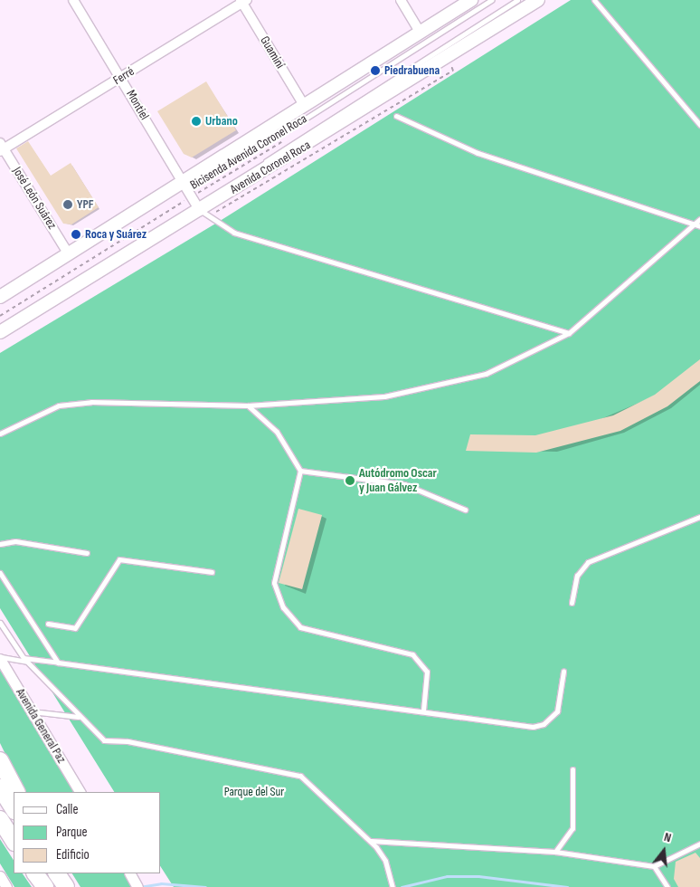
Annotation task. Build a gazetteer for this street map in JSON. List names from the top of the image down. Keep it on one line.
{"streets":{"main road":["Avenida Coronel Roca"],"street":["Guaminí","Ferré","Montiel","José León Suárez","Avenida General Paz"],"path":["Bicisenda Avenida Coronel Roca"]},"crossings":[["Guaminí","Ferré"],["Ferré","Montiel"],["Ferré","José León Suárez"],["Montiel","Bicisenda Avenida Coronel Roca"],["Montiel","Avenida Coronel Roca"]],"parks":["Parque del Sur"],"places":["Piedrabuena","Urbano","YPF","Roca y Suárez","Autódromo Oscar y Juan Gálvez"],"legend":["Calle","Parque","Edificio"],"north":"top"}
